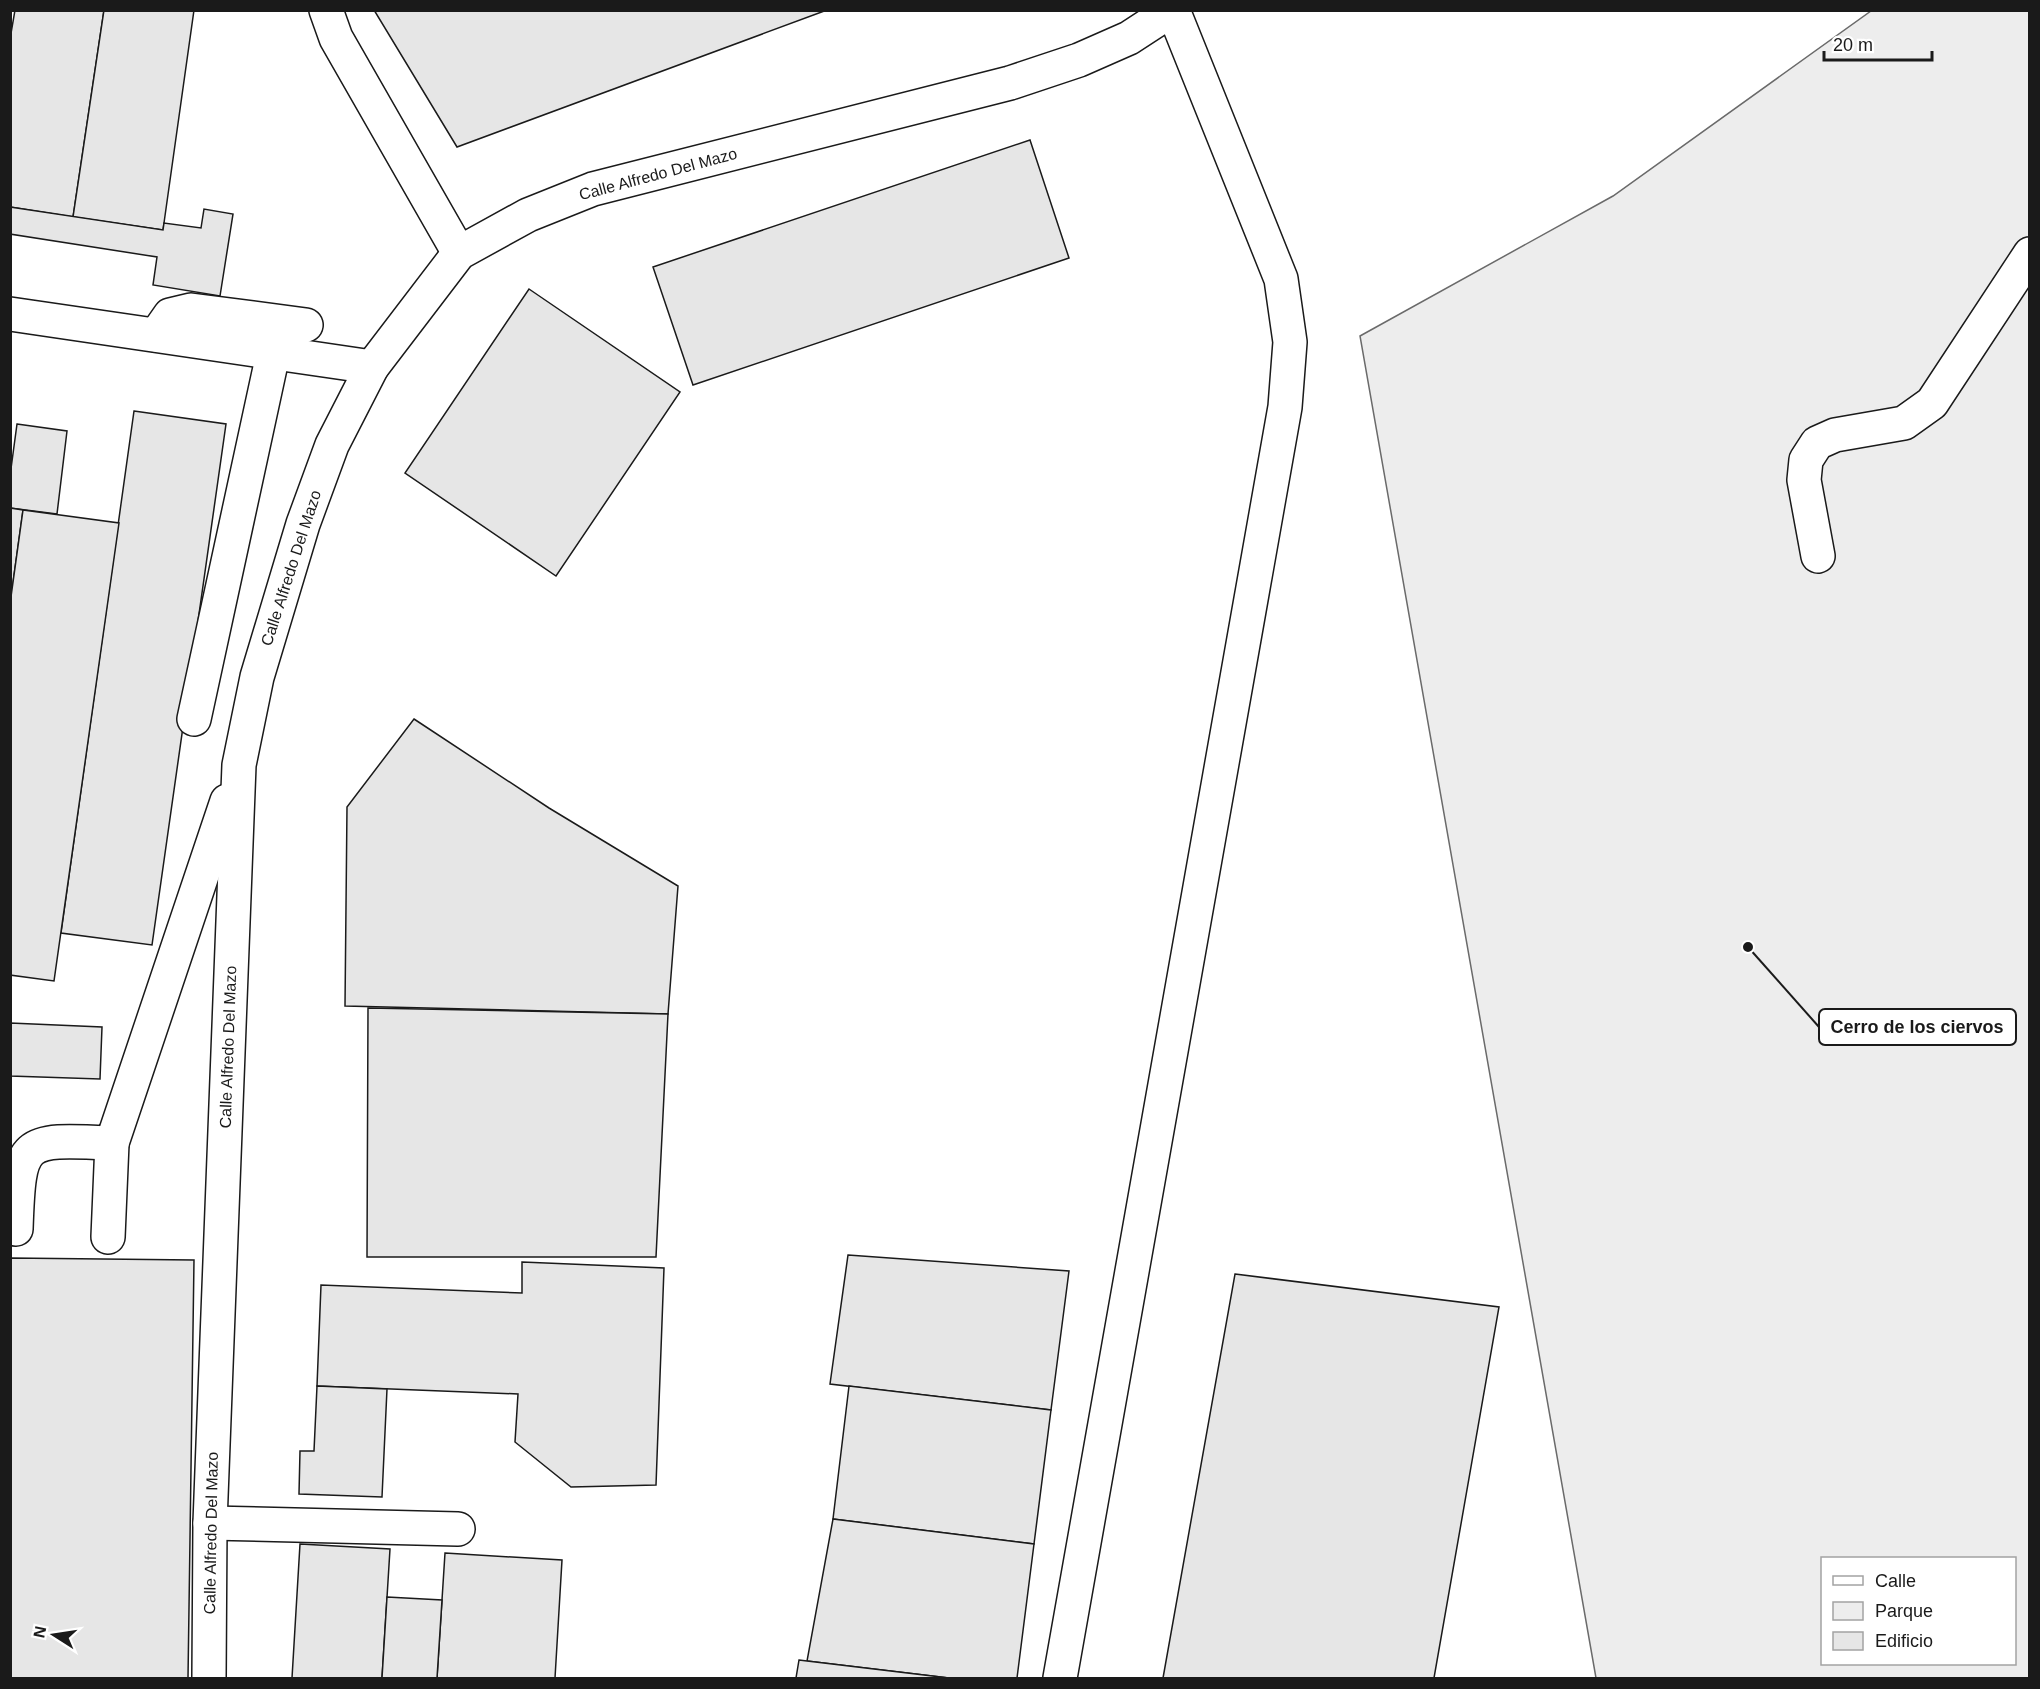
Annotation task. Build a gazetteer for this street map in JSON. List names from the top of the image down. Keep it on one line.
{"streets":{"street":["Calle Alfredo Del Mazo"]},"places":["Cerro de los ciervos"],"legend":["Calle","Parque","Edificio"],"scale_bar":"20 m","north":"left"}
